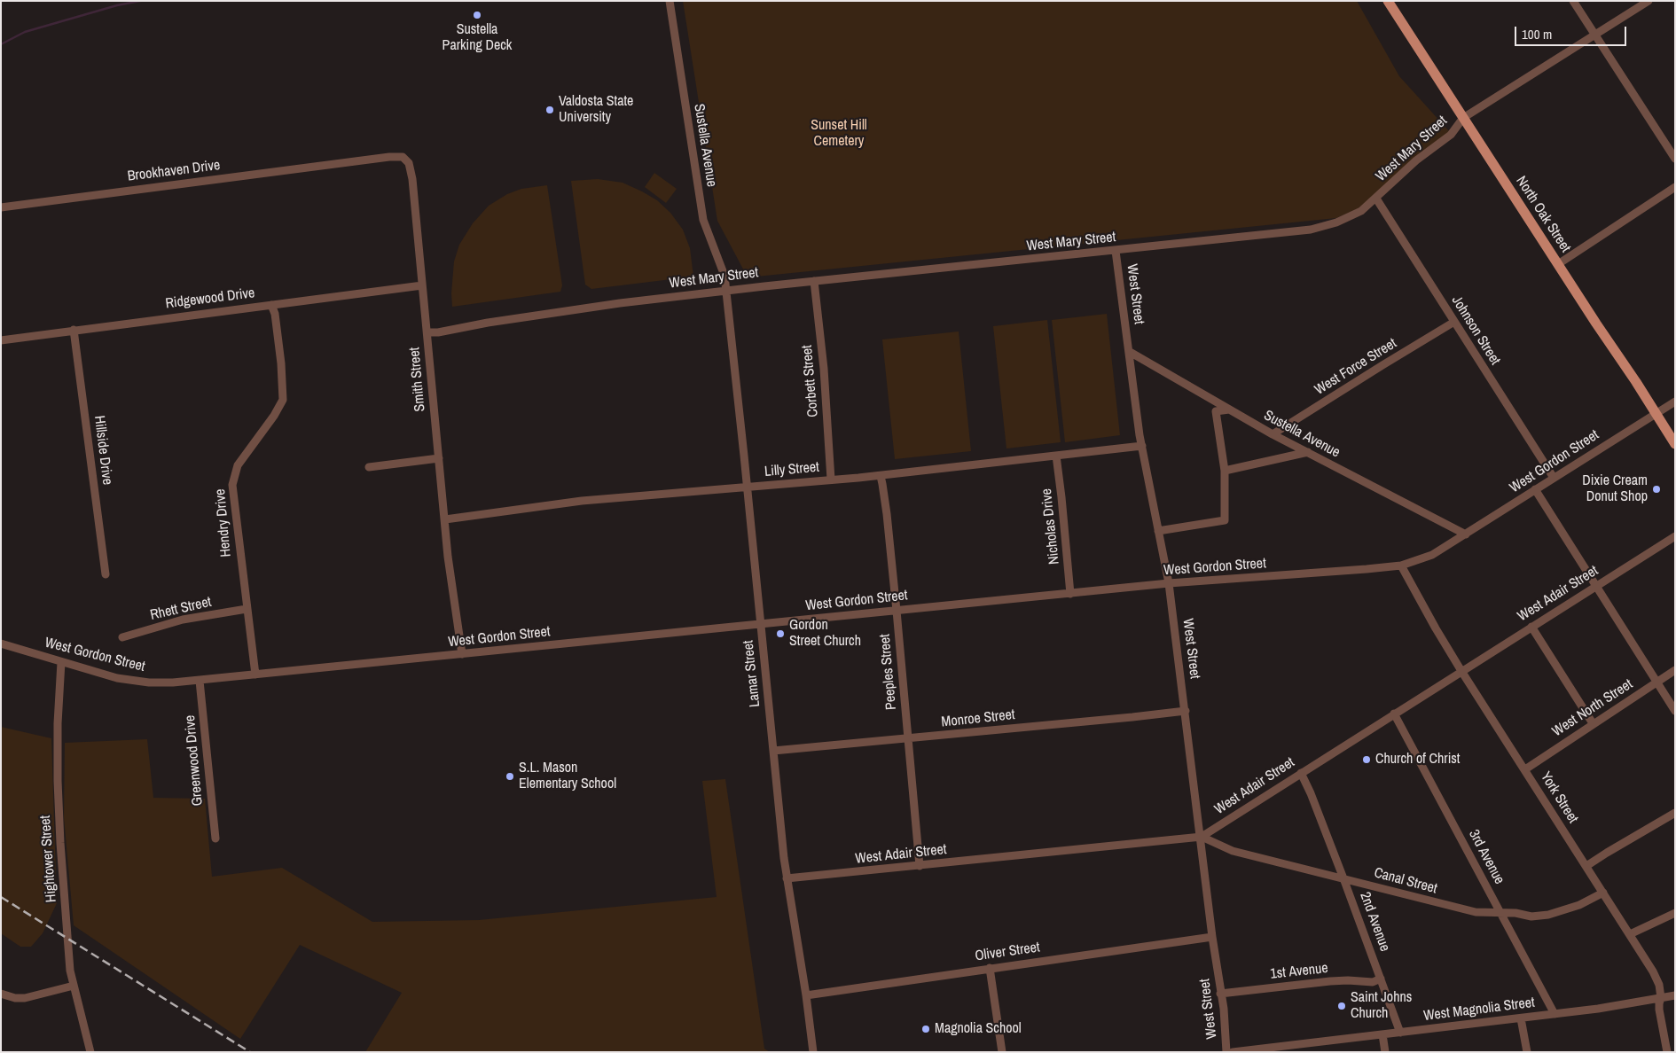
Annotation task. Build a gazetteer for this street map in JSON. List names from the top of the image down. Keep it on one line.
{"streets":{"main road":["North Oak Street"],"street":["Sustella Avenue","West Mary Street","Brookhaven Drive","West Street","Ridgewood Drive","Johnson Street","West Force Street","Smith Street","Corbett Street","Hillside Drive","West Gordon Street","Lilly Street","Hendry Drive","Nicholas Drive","West Adair Street","Rhett Street","Peeples Street","Lamar Street","West North Street","Monroe Street","Greenwood Drive","York Street","3rd Avenue","Hightower Street","Canal Street","2nd Avenue","Oliver Street","1st Avenue","West Magnolia Street"]},"crossings":[["Sustella Avenue","West Mary Street"],["Sustella Avenue","West Street"],["Sustella Avenue","West Force Street"],["Sustella Avenue","West Gordon Street"],["Sustella Avenue","Lamar Street"],["West Mary Street","North Oak Street"],["West Mary Street","West Street"],["West Mary Street","Johnson Street"],["West Mary Street","Smith Street"],["West Mary Street","Corbett Street"],["West Mary Street","Lamar Street"],["Brookhaven Drive","Smith Street"],["North Oak Street","West Gordon Street"],["West Street","West Gordon Street"],["West Street","Lilly Street"],["West Street","West Adair Street"],["West Street","Monroe Street"],["West Street","Canal Street"],["West Street","Oliver Street"],["West Street","1st Avenue"],["Ridgewood Drive","Smith Street"],["Ridgewood Drive","Hillside Drive"],["Ridgewood Drive","Hendry Drive"],["Johnson Street","West Force Street"],["Johnson Street","West Gordon Street"],["Smith Street","West Gordon Street"],["Smith Street","Lilly Street"],["Corbett Street","Lilly Street"],["West Gordon Street","Hendry Drive"],["West Gordon Street","Nicholas Drive"],["West Gordon Street","Peeples Street"],["West Gordon Street","Lamar Street"],["West Gordon Street","Greenwood Drive"],["West Gordon Street","York Street"],["West Gordon Street","Hightower Street"],["Lilly Street","Nicholas Drive"],["Lilly Street","Peeples Street"],["Lilly Street","Lamar Street"],["Hendry Drive","Rhett Street"],["West Adair Street","Peeples Street"],["West Adair Street","Lamar Street"],["West Adair Street","York Street"],["West Adair Street","3rd Avenue"],["West Adair Street","Canal Street"],["West Adair Street","2nd Avenue"],["Peeples Street","Monroe Street"],["Lamar Street","Monroe Street"],["Lamar Street","Oliver Street"],["West North Street","York Street"],["York Street","Canal Street"],["York Street","West Magnolia Street"],["3rd Avenue","Canal Street"],["3rd Avenue","West Magnolia Street"],["Canal Street","2nd Avenue"],["2nd Avenue","1st Avenue"],["2nd Avenue","West Magnolia Street"]],"parks":["Sunset Hill Cemetery"],"places":["Sustella Parking Deck","Valdosta State University","Dixie Cream Donut Shop","Gordon Street Church","Church of Christ","S.L. Mason Elementary School","Saint Johns Church","Magnolia School"],"scale_bar":"100 m"}
